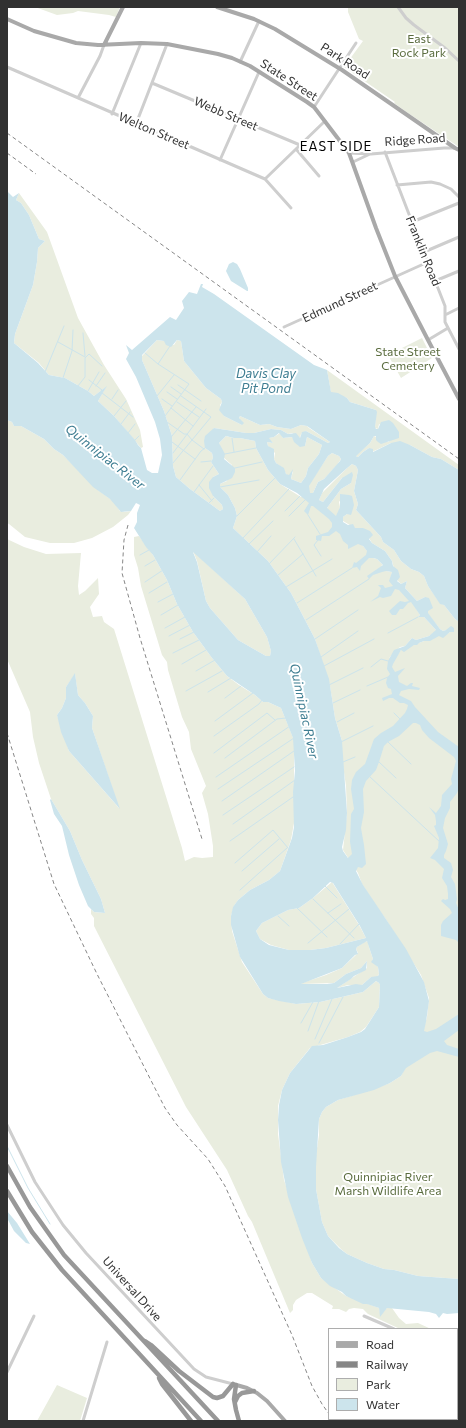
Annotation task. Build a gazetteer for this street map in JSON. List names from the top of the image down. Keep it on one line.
{"streets":{"main road":["Park Road","State Street","Universal Drive"],"street":["Webb Street","Welton Street","Ridge Road","Franklin Road","Edmund Street"]},"crossings":[["Park Road","Ridge Road"],["State Street","Ridge Road"],["State Street","Edmund Street"],["Ridge Road","Franklin Road"],["Franklin Road","Edmund Street"]],"districts":["EAST SIDE"],"water":["Davis Clay Pit Pond","Quinnipiac River"],"parks":["East Rock Park","State Street Cemetery","Quinnipiac River Marsh Wildlife Area"],"legend":["Road","Railway","Park","Water"]}
